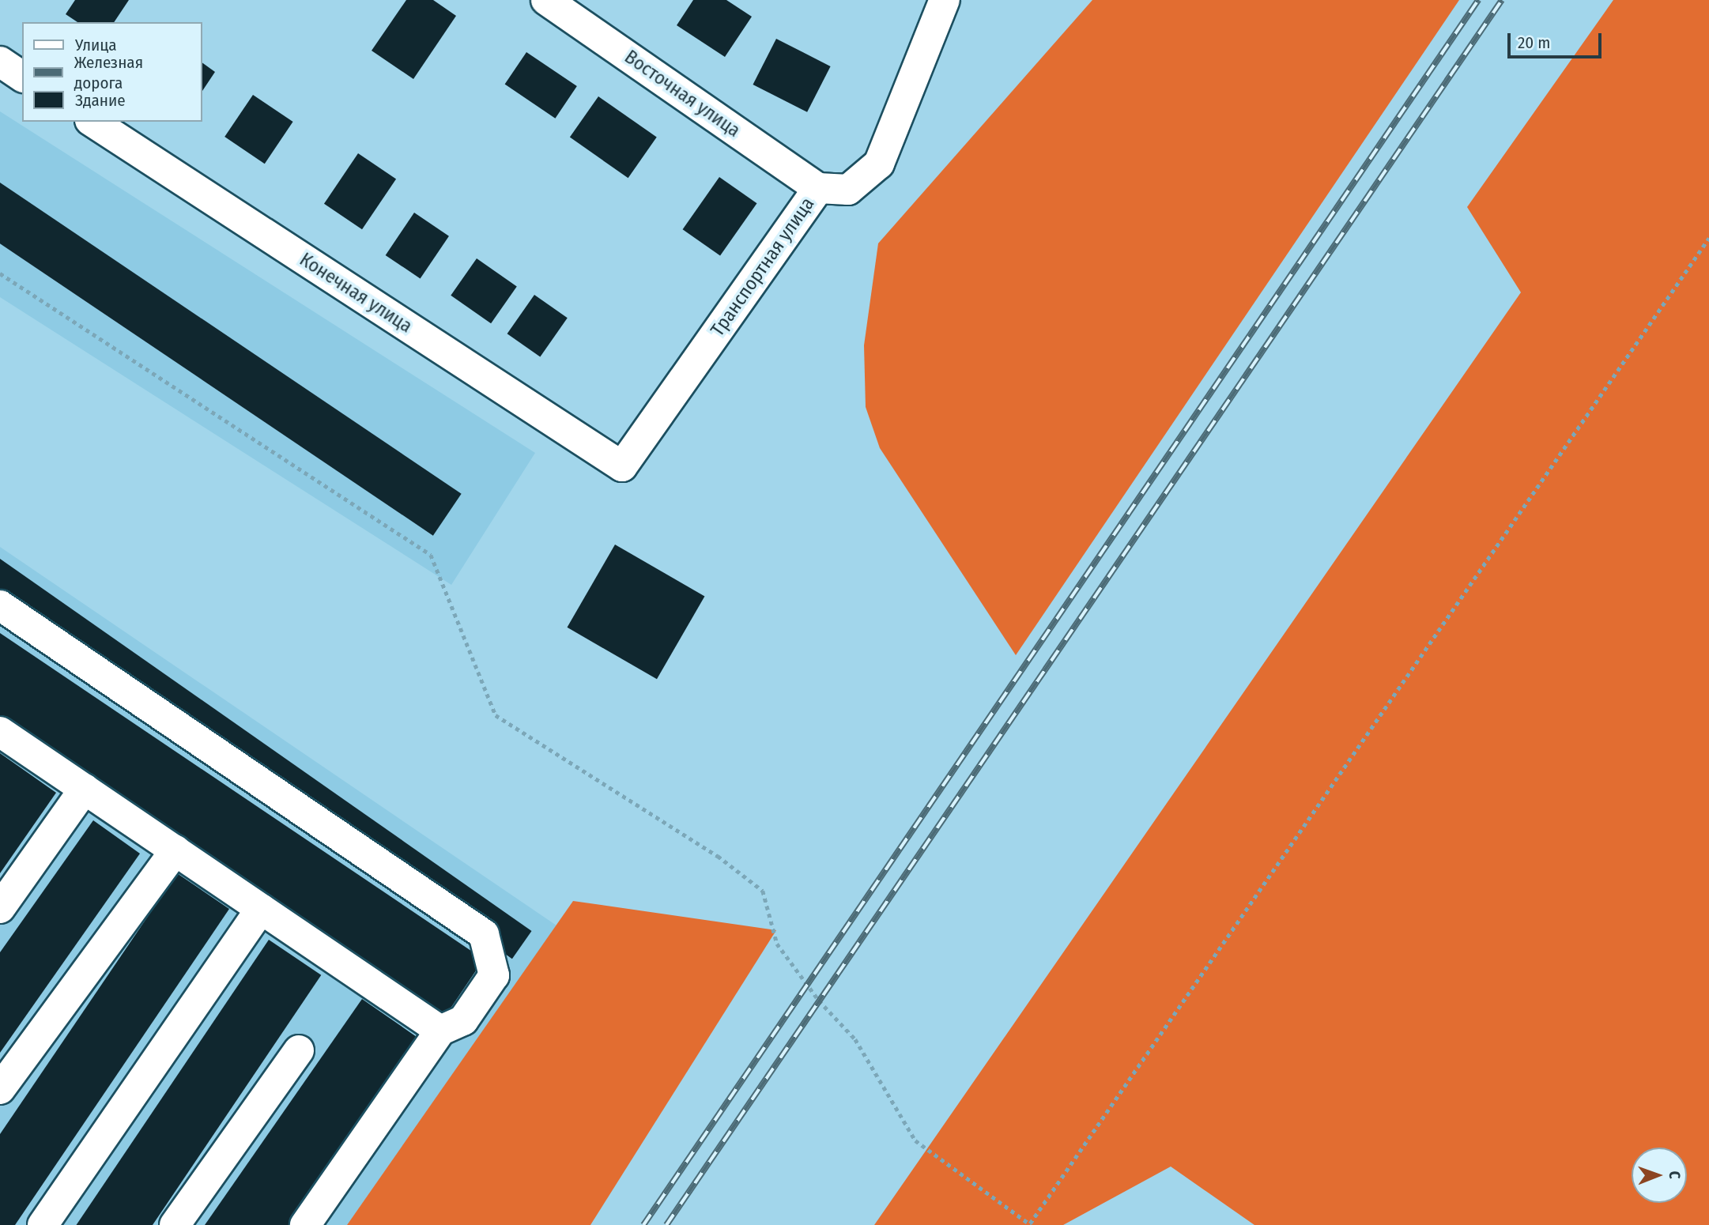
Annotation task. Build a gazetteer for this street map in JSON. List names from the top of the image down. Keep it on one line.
{"streets":{"street":["Восточная улица","Транспортная улица","Конечная улица"]},"crossings":[["Восточная улица","Транспортная улица"],["Транспортная улица","Конечная улица"]],"legend":["Улица","Железная дорога","Здание"],"scale_bar":"20 m","north":"right"}
